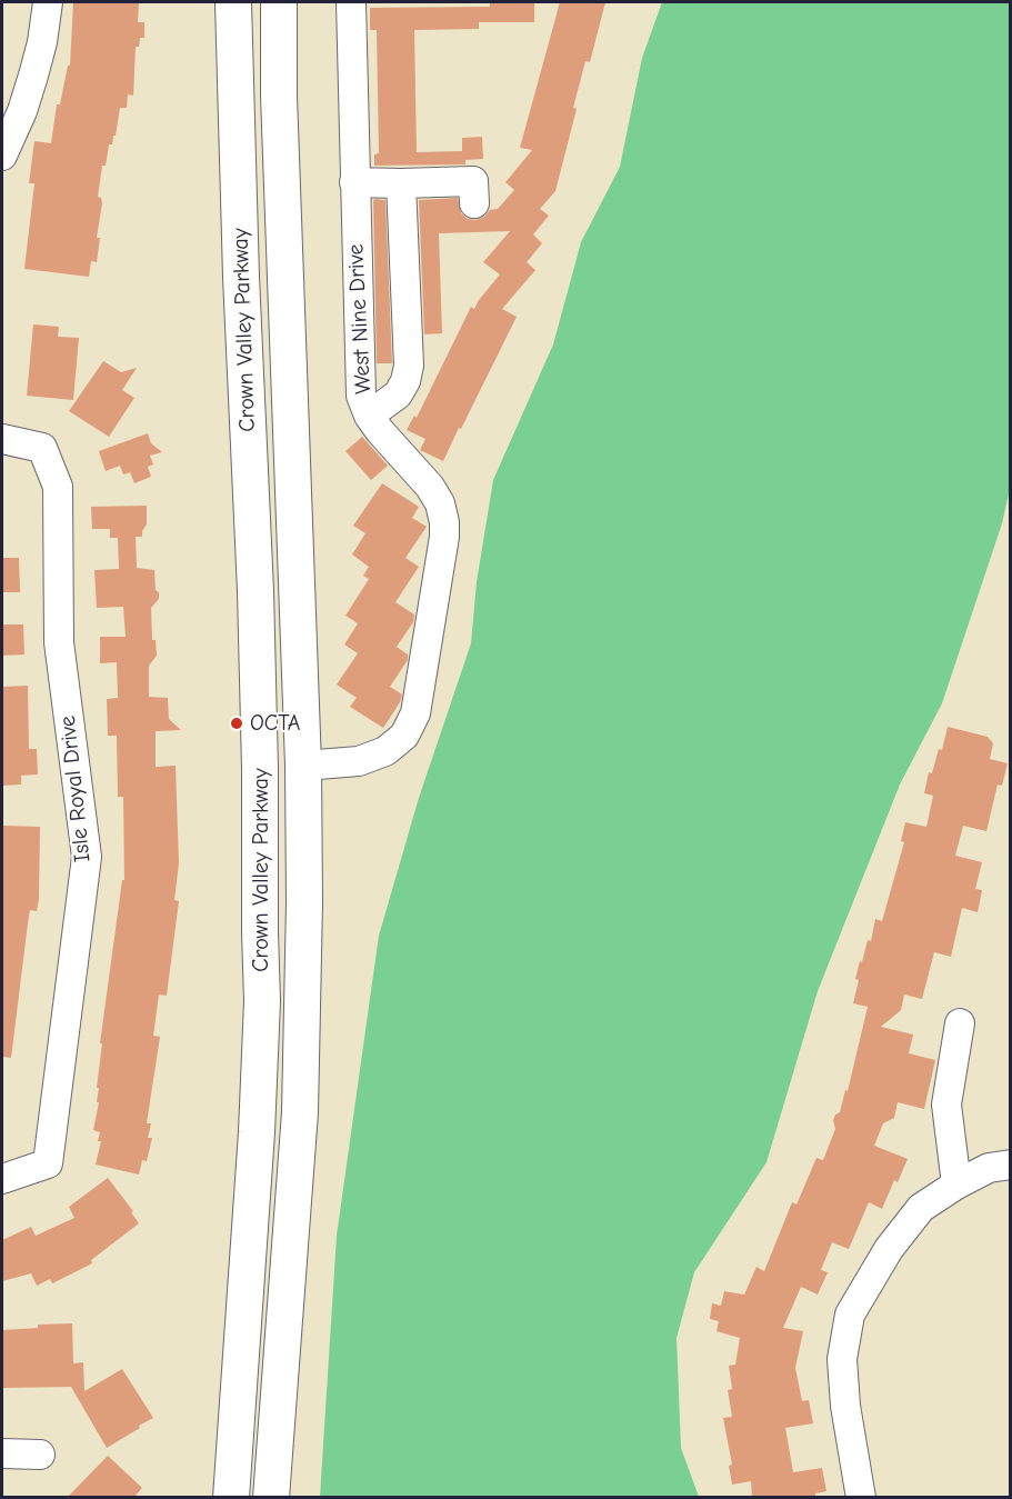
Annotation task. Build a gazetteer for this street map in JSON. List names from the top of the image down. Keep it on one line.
{"streets":{"main road":["Crown Valley Parkway"],"street":["West Nine Drive","Isle Royal Drive"]},"crossings":[["West Nine Drive","Crown Valley Parkway"]],"places":["OCTA"]}
